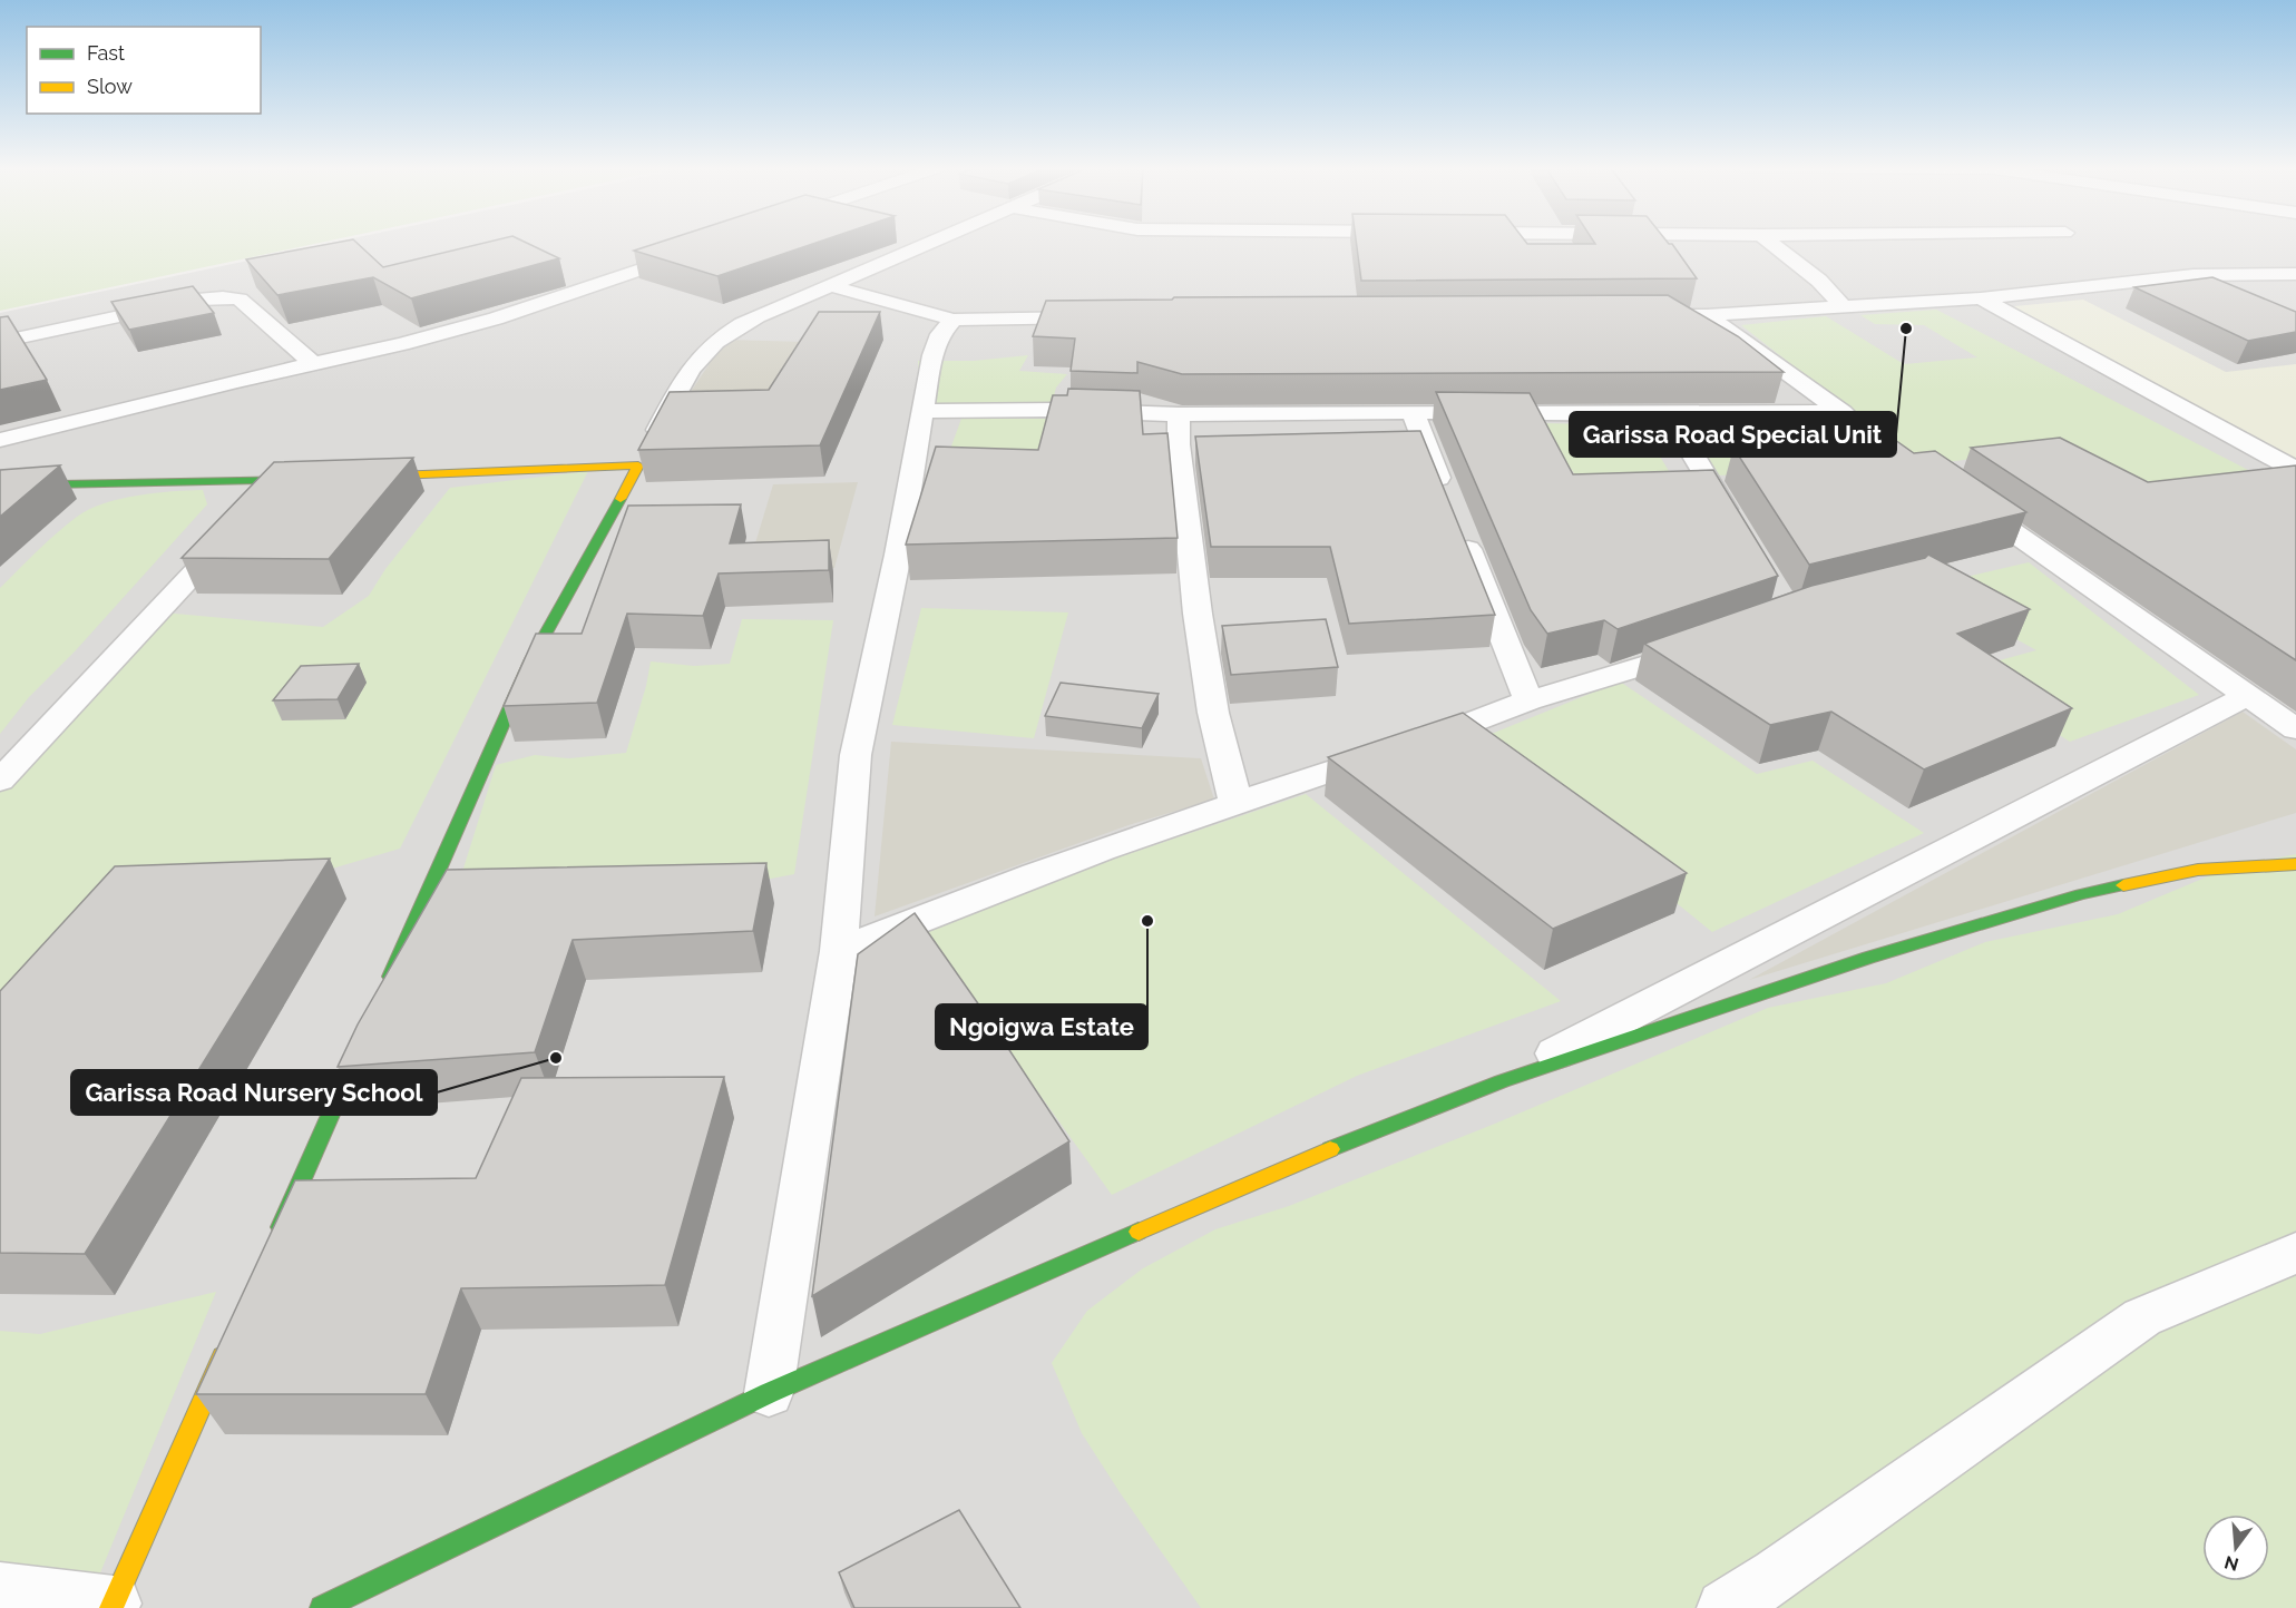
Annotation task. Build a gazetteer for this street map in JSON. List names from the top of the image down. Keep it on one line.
{"places":["Garissa Road Special Unit","Ngoigwa Estate","Garissa Road Nursery School"],"legend":["Fast","Slow"],"north":"bottom"}
